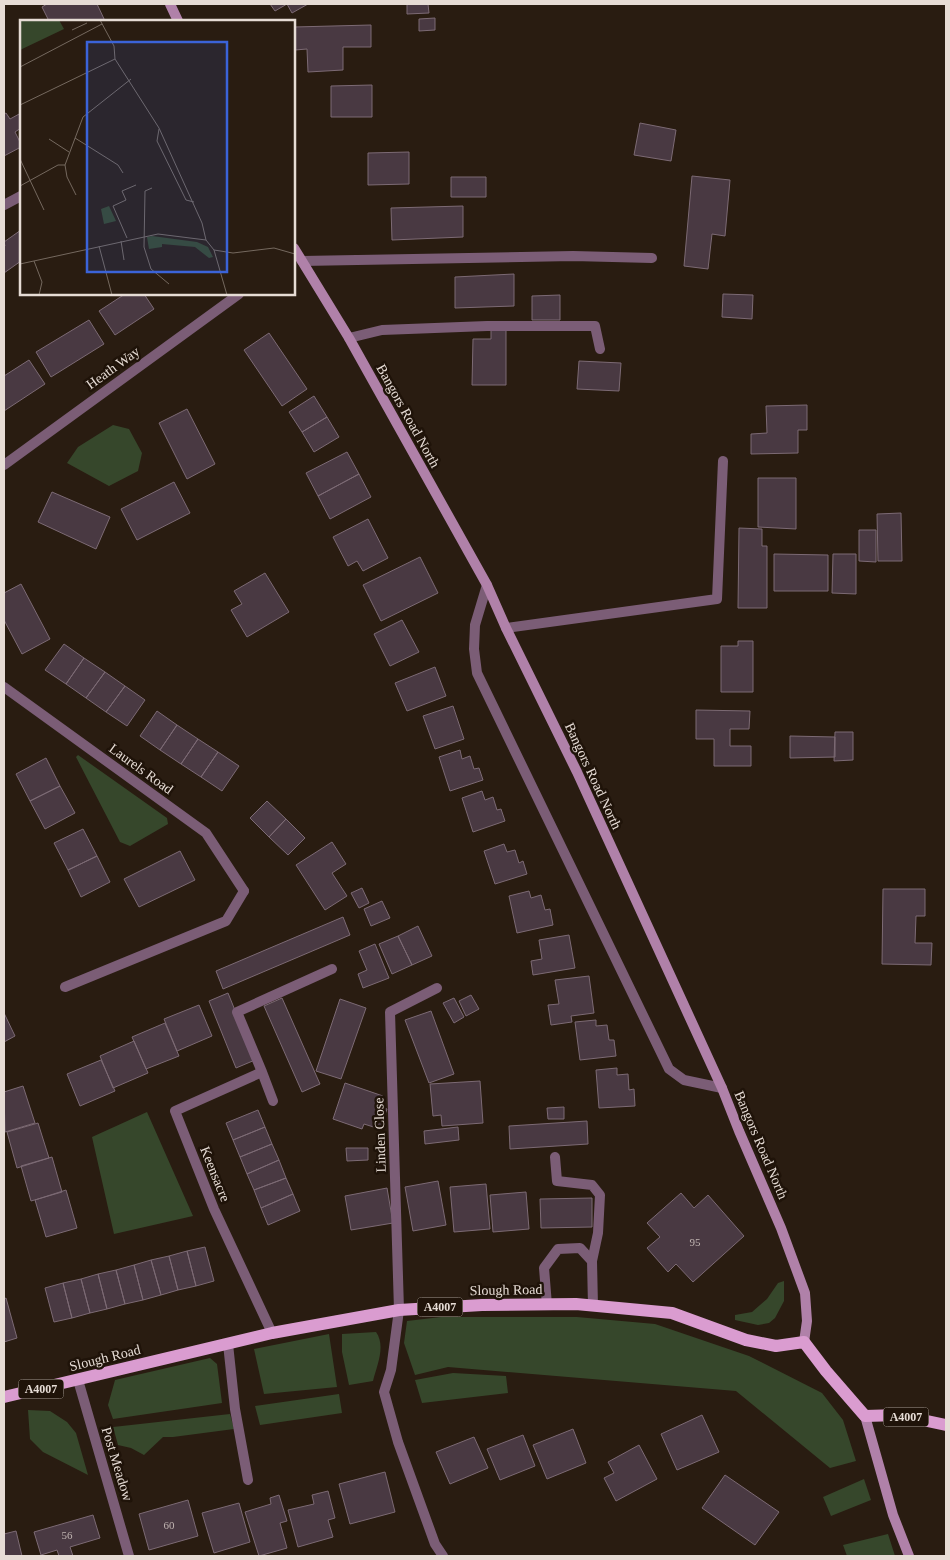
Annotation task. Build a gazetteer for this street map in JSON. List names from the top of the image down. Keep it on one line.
{"streets":{"main road":["Slough Road","A4007"],"street":["Heath Way","Bangors Road North","Laurels Road","Linden Close","Keensacre","Post Meadow"]},"crossings":[["Bangors Road North","Slough Road"],["Bangors Road North","A4007"],["Linden Close","Slough Road"],["Keensacre","Slough Road"],["Slough Road","A4007"],["Slough Road","Post Meadow"]],"house_numbers":["95","60","56"]}
